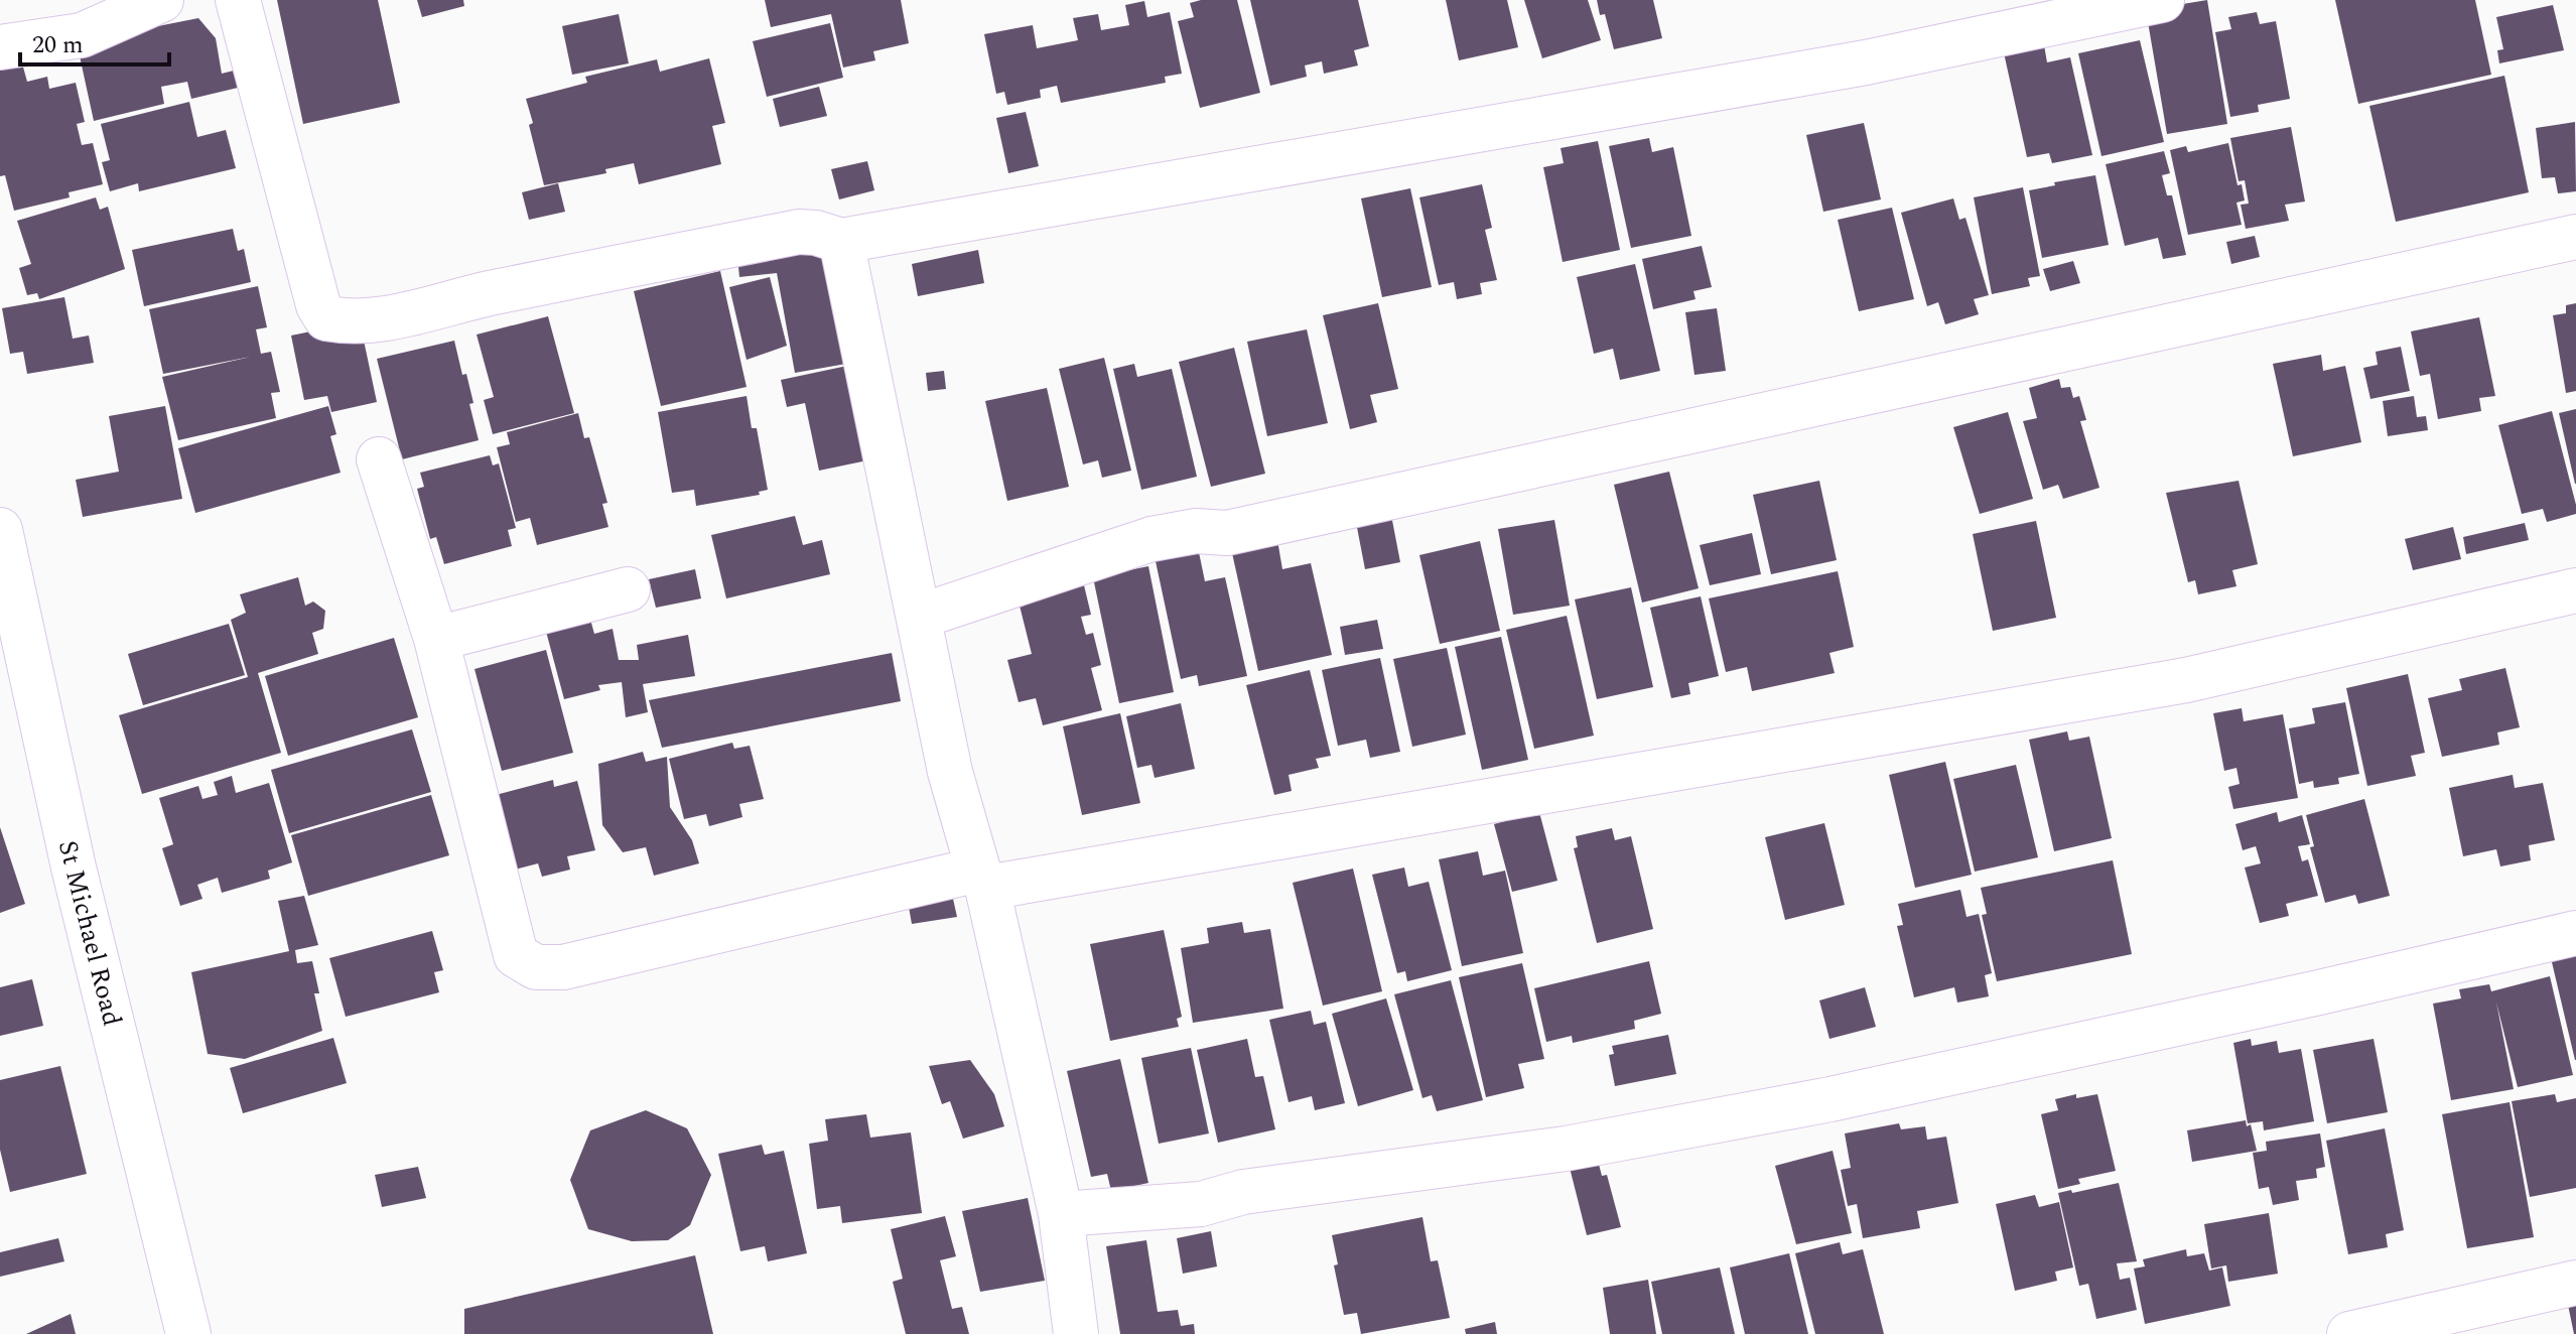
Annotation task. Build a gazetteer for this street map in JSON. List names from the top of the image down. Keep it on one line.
{"streets":{"street":["St Michael Road"]},"scale_bar":"20 m"}
